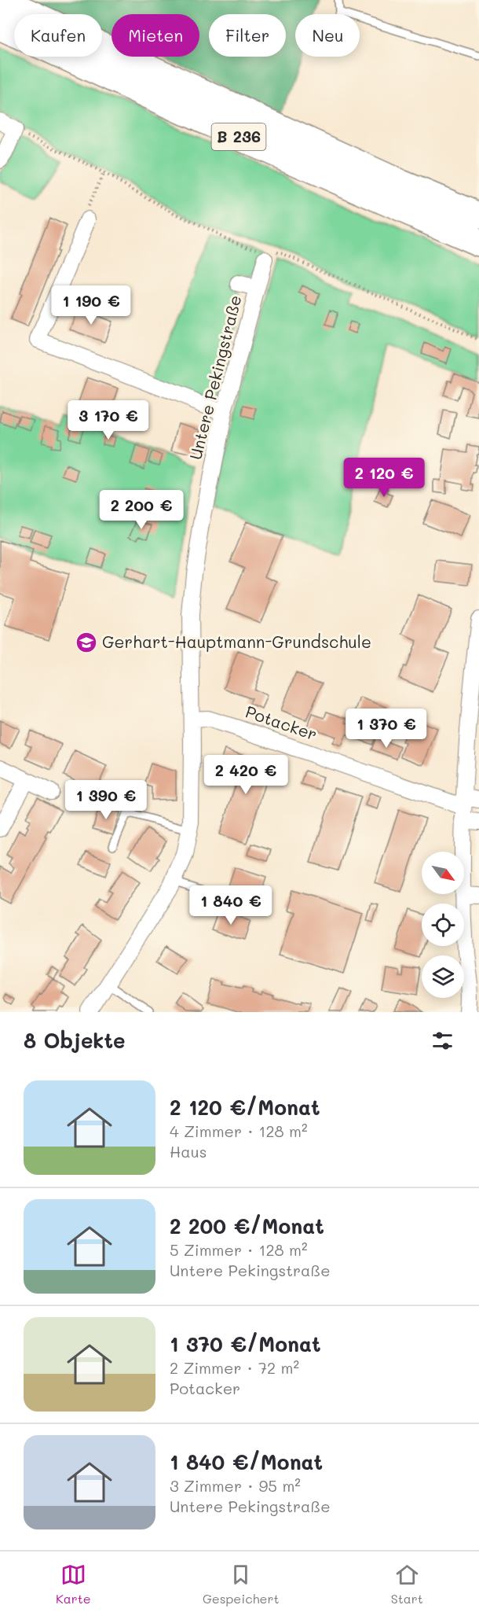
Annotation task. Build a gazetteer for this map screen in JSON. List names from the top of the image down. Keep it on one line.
{"streets":{"highway":["B 236"],"street":["Untere Pekingstraße","Potacker"]},"crossings":[["Untere Pekingstraße","Potacker"]],"places":{"school or university":["Gerhart-Hauptmann-Grundschule"]},"north":"bottom right","page":{"chip":["Kaufen","Mieten","Filter","Neu"],"price":["1 190 €","3 170 €","2 120 €","2 200 €","1 370 €","2 420 €","1 390 €","1 840 €"],"heading":"8 Objekte","list":[{"name":"2 120 €/Monat","note":"4 Zimmer · 128 m² · Haus"},{"name":"2 200 €/Monat","note":"5 Zimmer · 128 m² · Untere Pekingstraße"},{"name":"1 370 €/Monat","note":"2 Zimmer · 72 m² · Potacker"},{"name":"1 840 €/Monat","note":"3 Zimmer · 95 m² · Untere Pekingstraße"}],"tabs":["Karte","Gespeichert","Start"]}}
